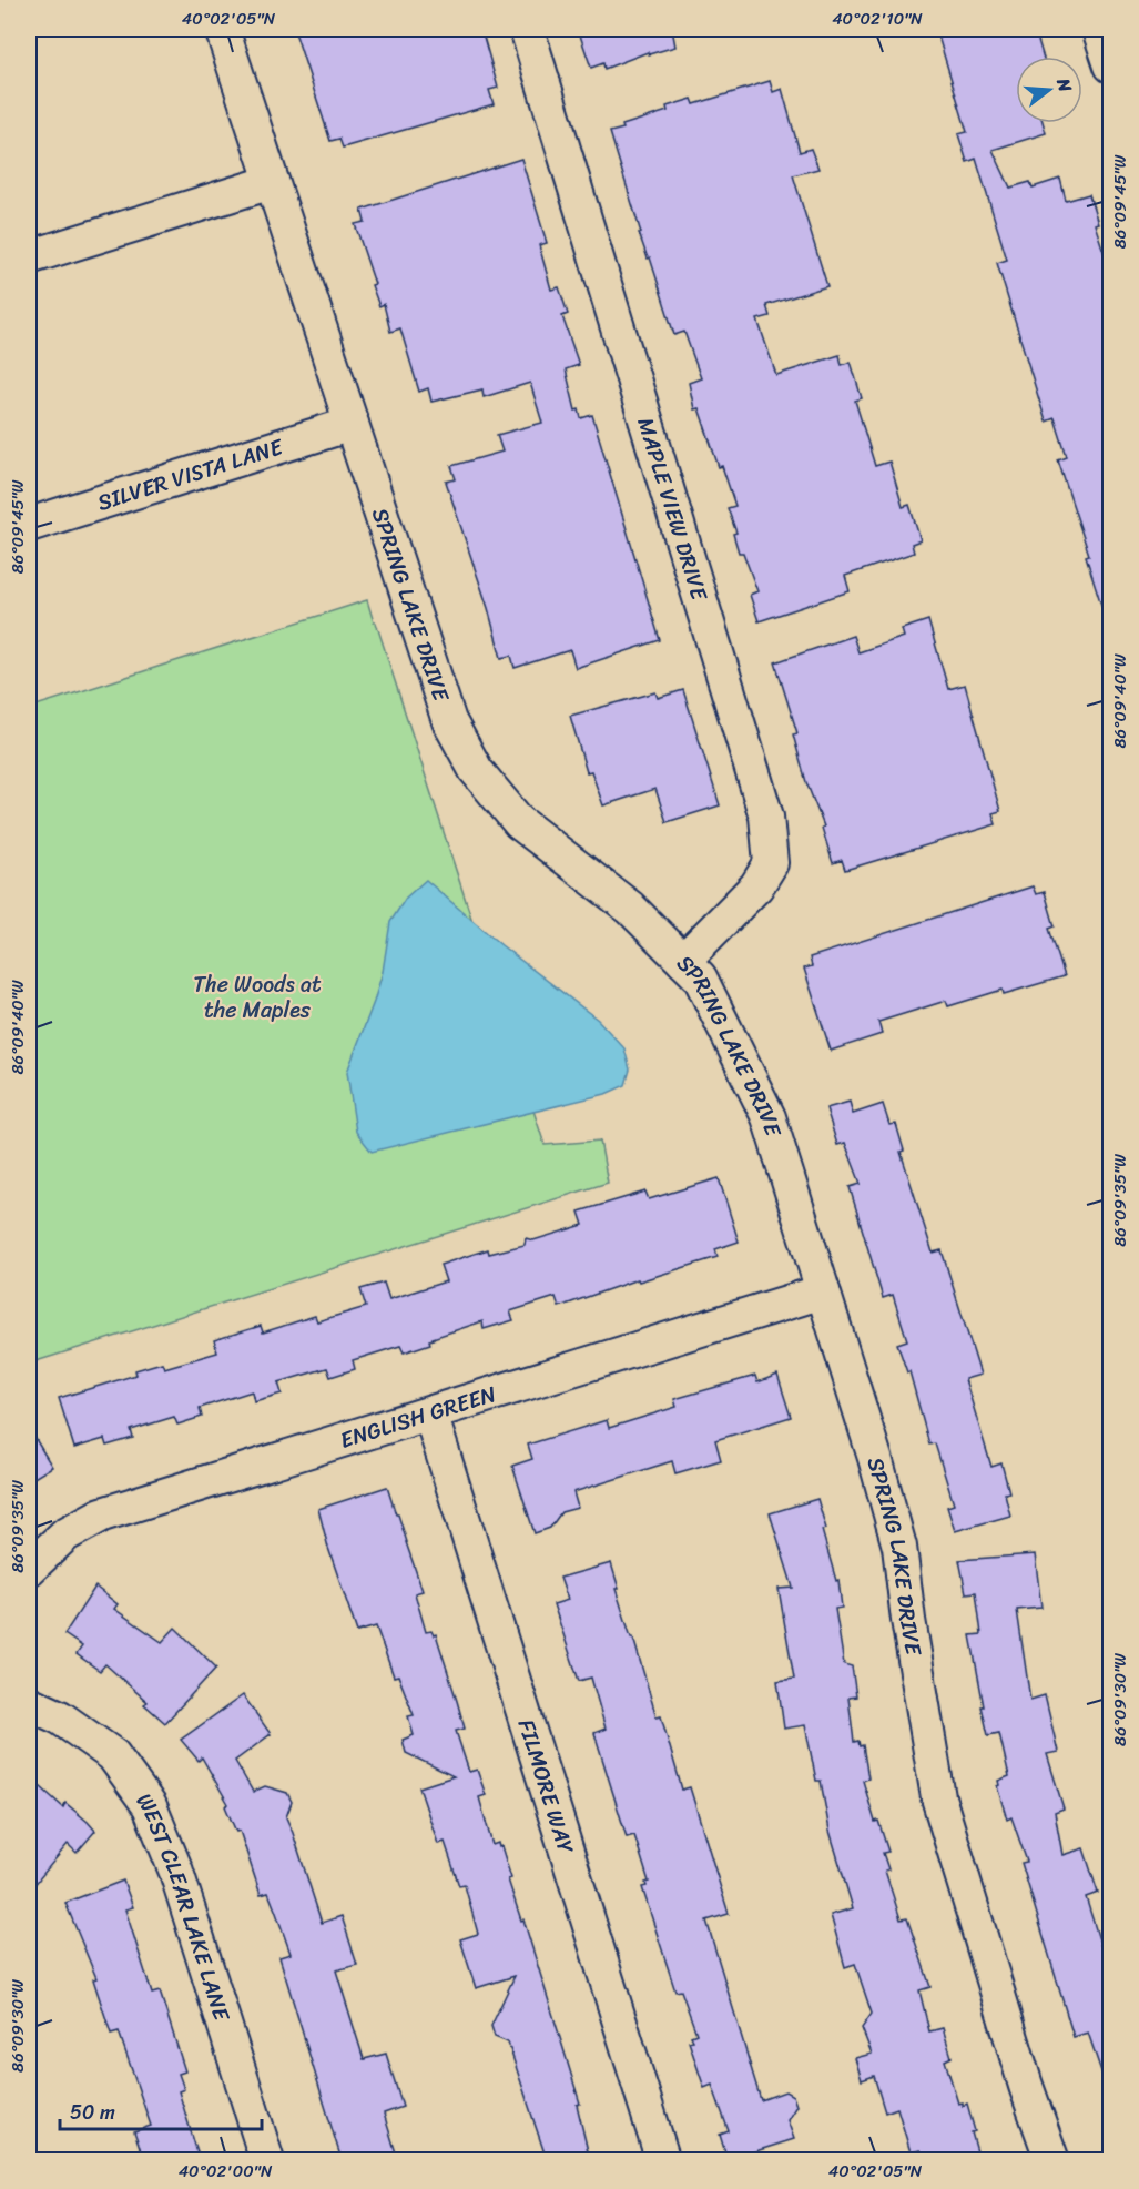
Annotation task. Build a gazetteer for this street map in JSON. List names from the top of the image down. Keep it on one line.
{"streets":{"street":["SILVER VISTA LANE","MAPLE VIEW DRIVE","SPRING LAKE DRIVE","ENGLISH GREEN","FILMORE WAY","WEST CLEAR LAKE LANE"]},"crossings":[["SILVER VISTA LANE","SPRING LAKE DRIVE"],["MAPLE VIEW DRIVE","SPRING LAKE DRIVE"],["SPRING LAKE DRIVE","ENGLISH GREEN"],["ENGLISH GREEN","FILMORE WAY"]],"parks":["The Woods at the Maples"],"scale_bar":"50 m","north":"right","coordinates":["40°02'05\"N","40°02'10\"N","86°09'45\"W","86°09'40\"W","86°09'35\"W","86°09'30\"W","40°02'00\"N"]}
